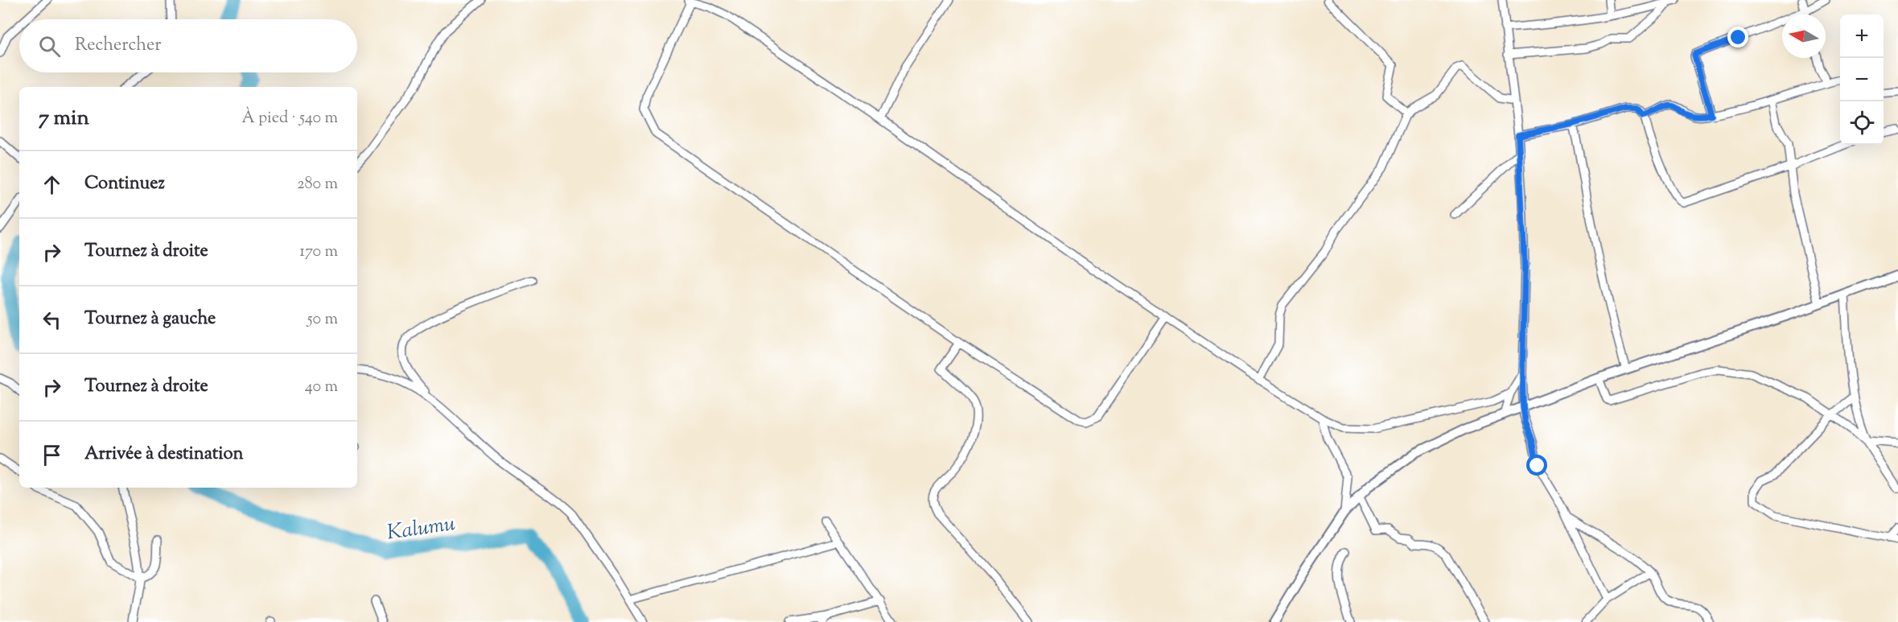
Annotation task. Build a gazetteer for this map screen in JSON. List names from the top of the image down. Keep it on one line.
{"water":["Kalumu"],"north":"left","page":{"map_buttons":["+","−"],"search":"Rechercher","heading":["7 min","À pied · 540 m"],"list":[["Continuez","280 m"],["Tournez à droite","170 m"],["Tournez à gauche","50 m"],["Tournez à droite","40 m"],"Arrivée à destination"]}}
